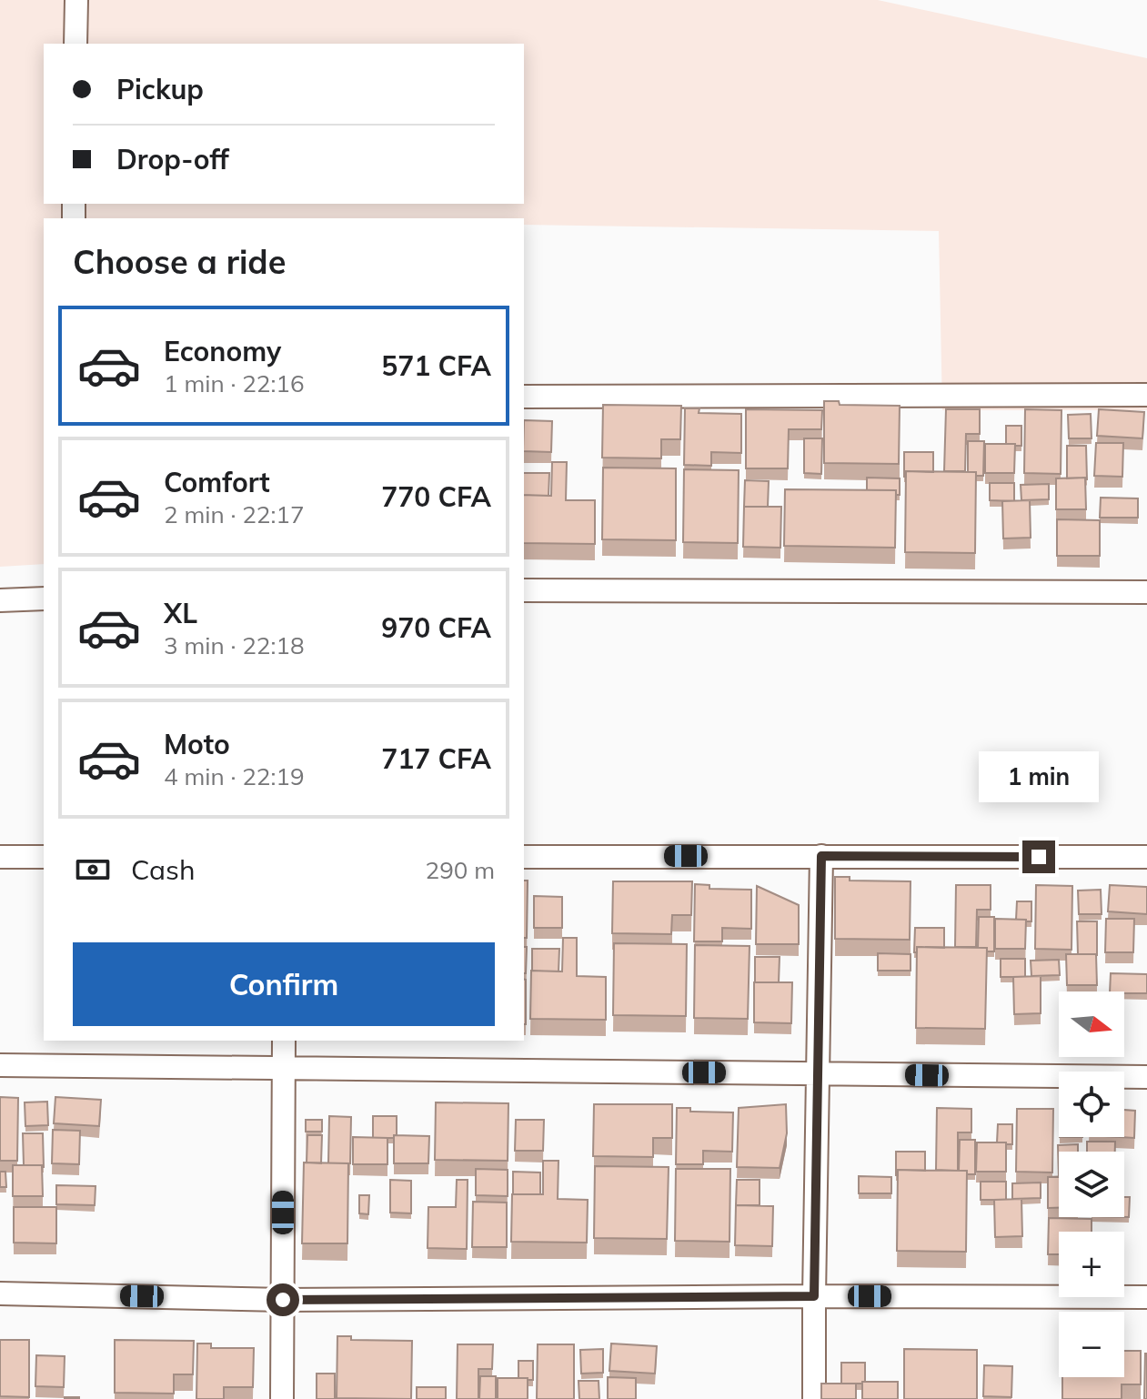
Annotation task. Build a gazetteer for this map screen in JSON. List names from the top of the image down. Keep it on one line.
{"north":"right","page":{"banner":["Pickup","Drop-off"],"heading":"Choose a ride","list":[{"name":"Economy","note":"1 min · 22:16","value":"571 CFA"},{"name":"Comfort","note":"2 min · 22:17","value":"770 CFA"},{"name":"XL","note":"3 min · 22:18","value":"970 CFA"},{"name":"Moto","note":"4 min · 22:19","value":"717 CFA"}],"bubble":"1 min","pay":["Cash","290 m"],"buttons":"Confirm","map_buttons":["+","−"]}}
